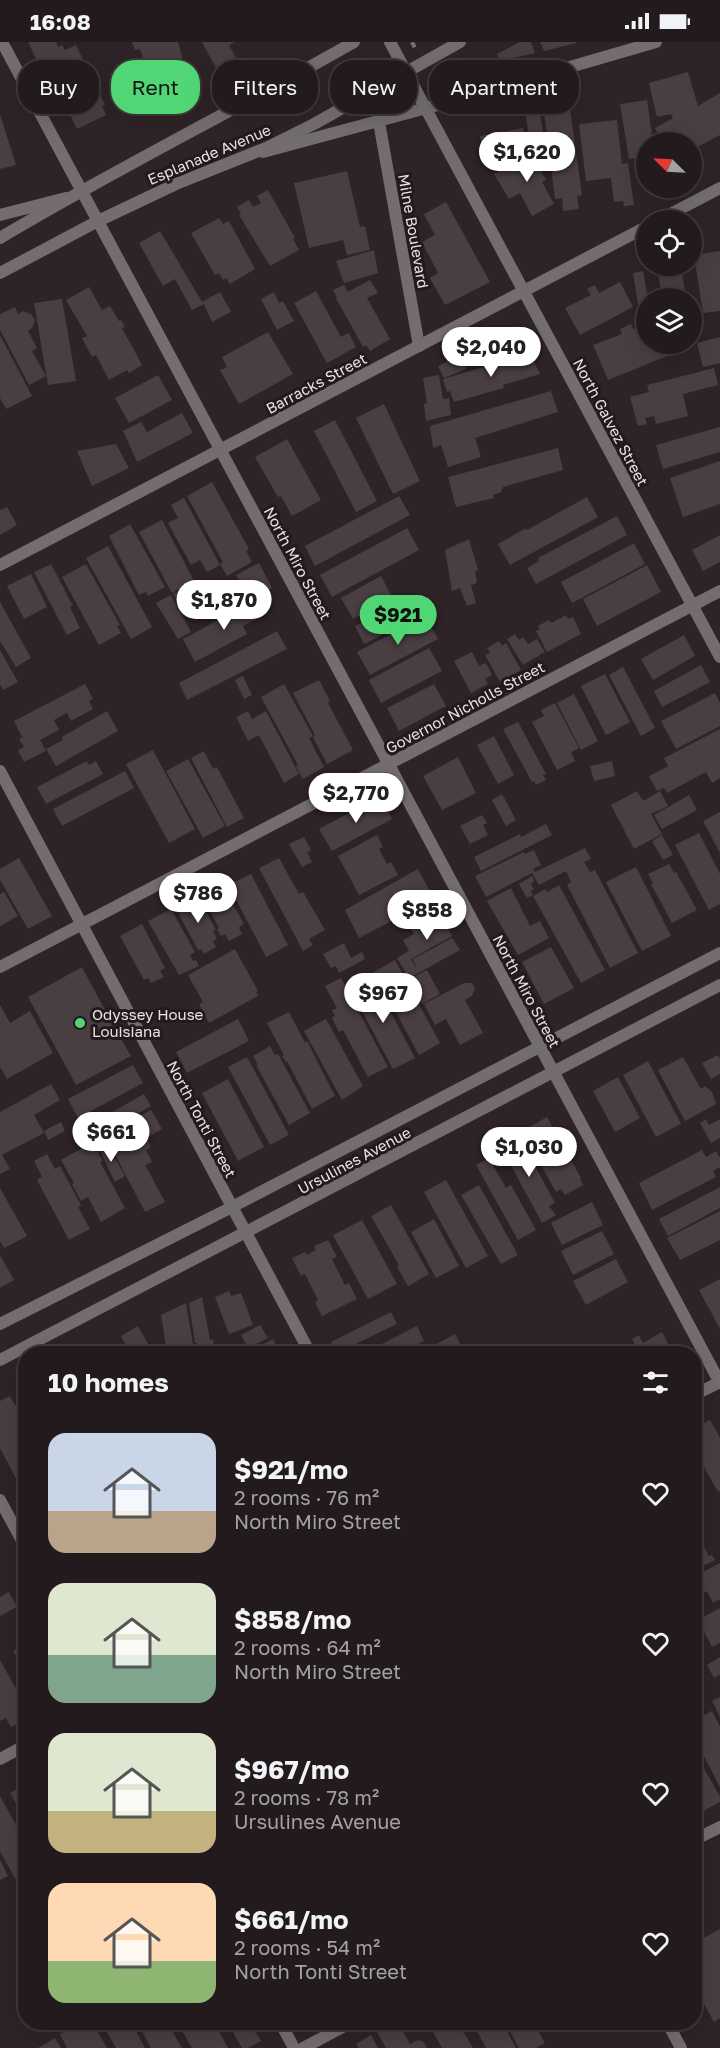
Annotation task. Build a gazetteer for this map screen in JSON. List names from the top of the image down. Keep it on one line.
{"streets":{"street":["Esplanade Avenue","Milne Boulevard","Barracks Street","North Galvez Street","North Miro Street","Governor Nicholls Street","North Tonti Street","Ursulines Avenue"]},"crossings":[["Esplanade Avenue","North Miro Street"],["Milne Boulevard","Barracks Street"],["Barracks Street","North Galvez Street"],["Barracks Street","North Miro Street"],["North Galvez Street","Governor Nicholls Street"],["North Miro Street","Governor Nicholls Street"],["North Miro Street","Ursulines Avenue"],["Governor Nicholls Street","North Tonti Street"],["North Tonti Street","Ursulines Avenue"]],"places":["Odyssey House Louisiana"],"north":"top left","page":{"status":"16:08","chip":["Buy","Rent","Filters","New","Apartment"],"price":["$1,620","$2,040","$1,870","$921","$2,770","$786","$858","$967","$661","$1,030"],"heading":"10 homes","list":[{"name":"$921/mo","note":"2 rooms · 76 m² · North Miro Street"},{"name":"$858/mo","note":"2 rooms · 64 m² · North Miro Street"},{"name":"$967/mo","note":"2 rooms · 78 m² · Ursulines Avenue"},{"name":"$661/mo","note":"2 rooms · 54 m² · North Tonti Street"}]}}
